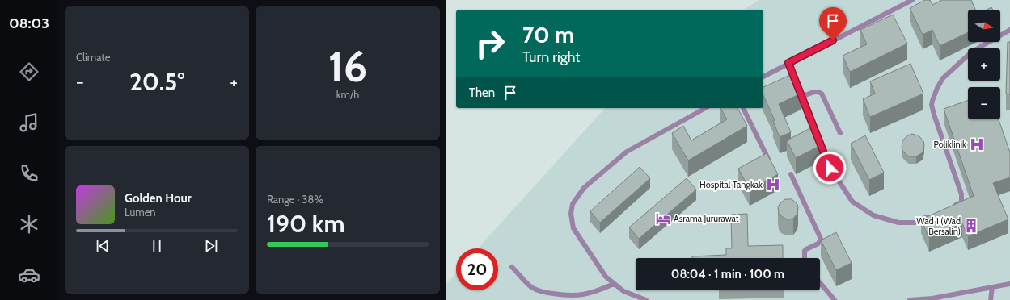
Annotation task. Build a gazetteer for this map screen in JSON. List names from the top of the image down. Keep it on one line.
{"places":{"hospital":["Poliklinik","Hospital Tangkak"],"hotel":["Asrama Jururawat"],"building":["Wad 1 (Wad Bersalin)"]},"north":"right","page":{"tabs":"08:03","tile":["Climate",["16","km/h"],["Range · 38%","190 km"]],"map_buttons":["+","−"],"turn":["70 m","Turn right"],"heat":["−","20.5°","+"],"then":"Then","song":["Golden Hour","Lumen"],"limit":"20","trip":"08:04 · 1 min · 100 m"}}
